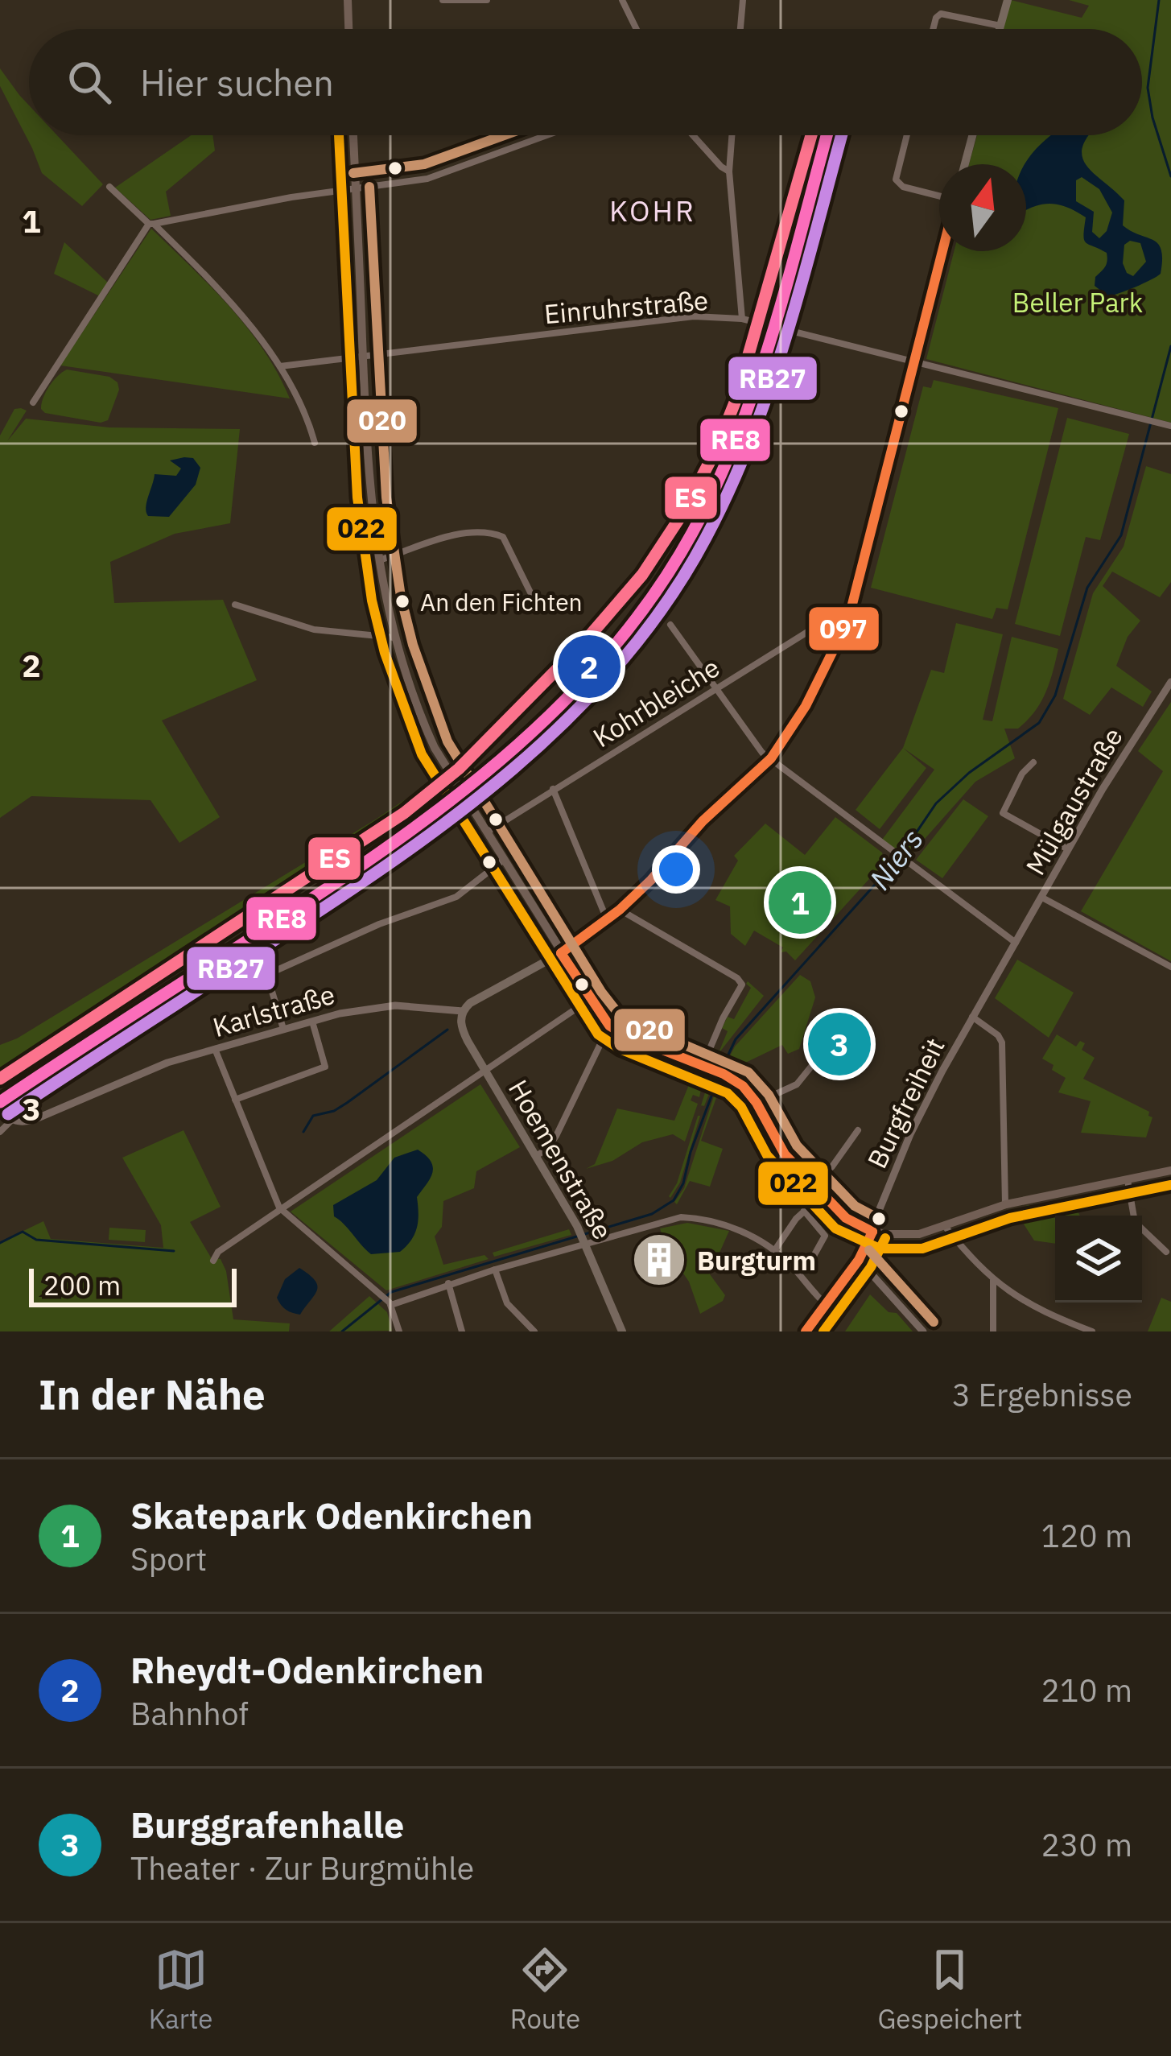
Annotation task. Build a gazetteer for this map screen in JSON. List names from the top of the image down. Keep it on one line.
{"streets":{"main road":["Hoemenstraße"],"street":["Einruhrstraße","Kohrbleiche","Mülgaustraße","Karlstraße","Burgfreiheit"]},"crossings":[["Mülgaustraße","Burgfreiheit"],["Karlstraße","Hoemenstraße"]],"districts":["KOHR"],"water":["Niers"],"parks":["Beller Park"],"places":{"other":["An den Fichten"],"building":["Burgturm"]},"lines":["transit line RE8","transit line RB27","transit line ES","transit line 022","transit line 020","transit line 097"],"scale_bar":"200 m","north":"top","page":{"search":"Hier suchen","pins":["2","1","3"],"scale":"200 m","heading":["In der Nähe","3 Ergebnisse"],"list":[{"mark":"1","name":"Skatepark Odenkirchen","note":"Sport","value":"120 m"},{"mark":"2","name":"Rheydt-Odenkirchen","note":"Bahnhof","value":"210 m"},{"mark":"3","name":"Burggrafenhalle","note":"Theater · Zur Burgmühle","value":"230 m"}],"nav":["Karte","Route","Gespeichert"]},"grid":{"rows":["1","2","3"]}}
